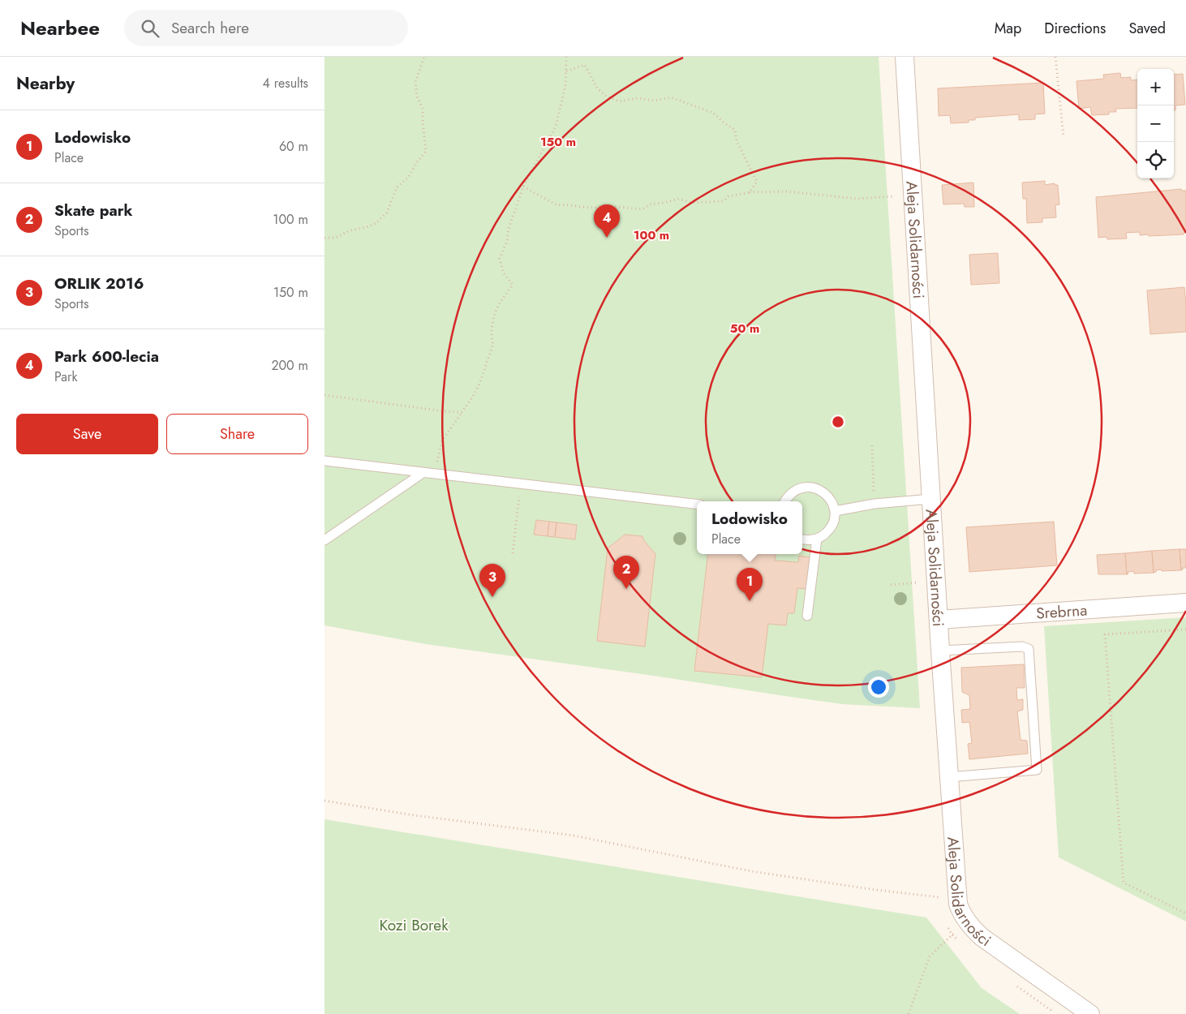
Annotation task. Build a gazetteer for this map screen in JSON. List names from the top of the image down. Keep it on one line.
{"streets":{"street":["Aleja Solidarności","Srebrna"]},"crossings":[["Aleja Solidarności","Srebrna"]],"parks":["Kozi Borek"],"page":{"header":"Nearbee","search":"Search here","nav":["Map","Directions","Saved"],"heading":["Nearby","4 results"],"map_buttons":["+","−"],"list":[{"mark":"1","name":"Lodowisko","note":"Place","value":"60 m"},{"mark":"2","name":"Skate park","note":"Sports","value":"100 m"},{"mark":"3","name":"ORLIK 2016","note":"Sports","value":"150 m"},{"mark":"4","name":"Park 600-lecia","note":"Park","value":"200 m"}],"pins":["4","2","3","1"],"buttons":["Save","Share"],"popup":["Lodowisko","Place"]},"rings":["150 m","100 m","50 m"]}
